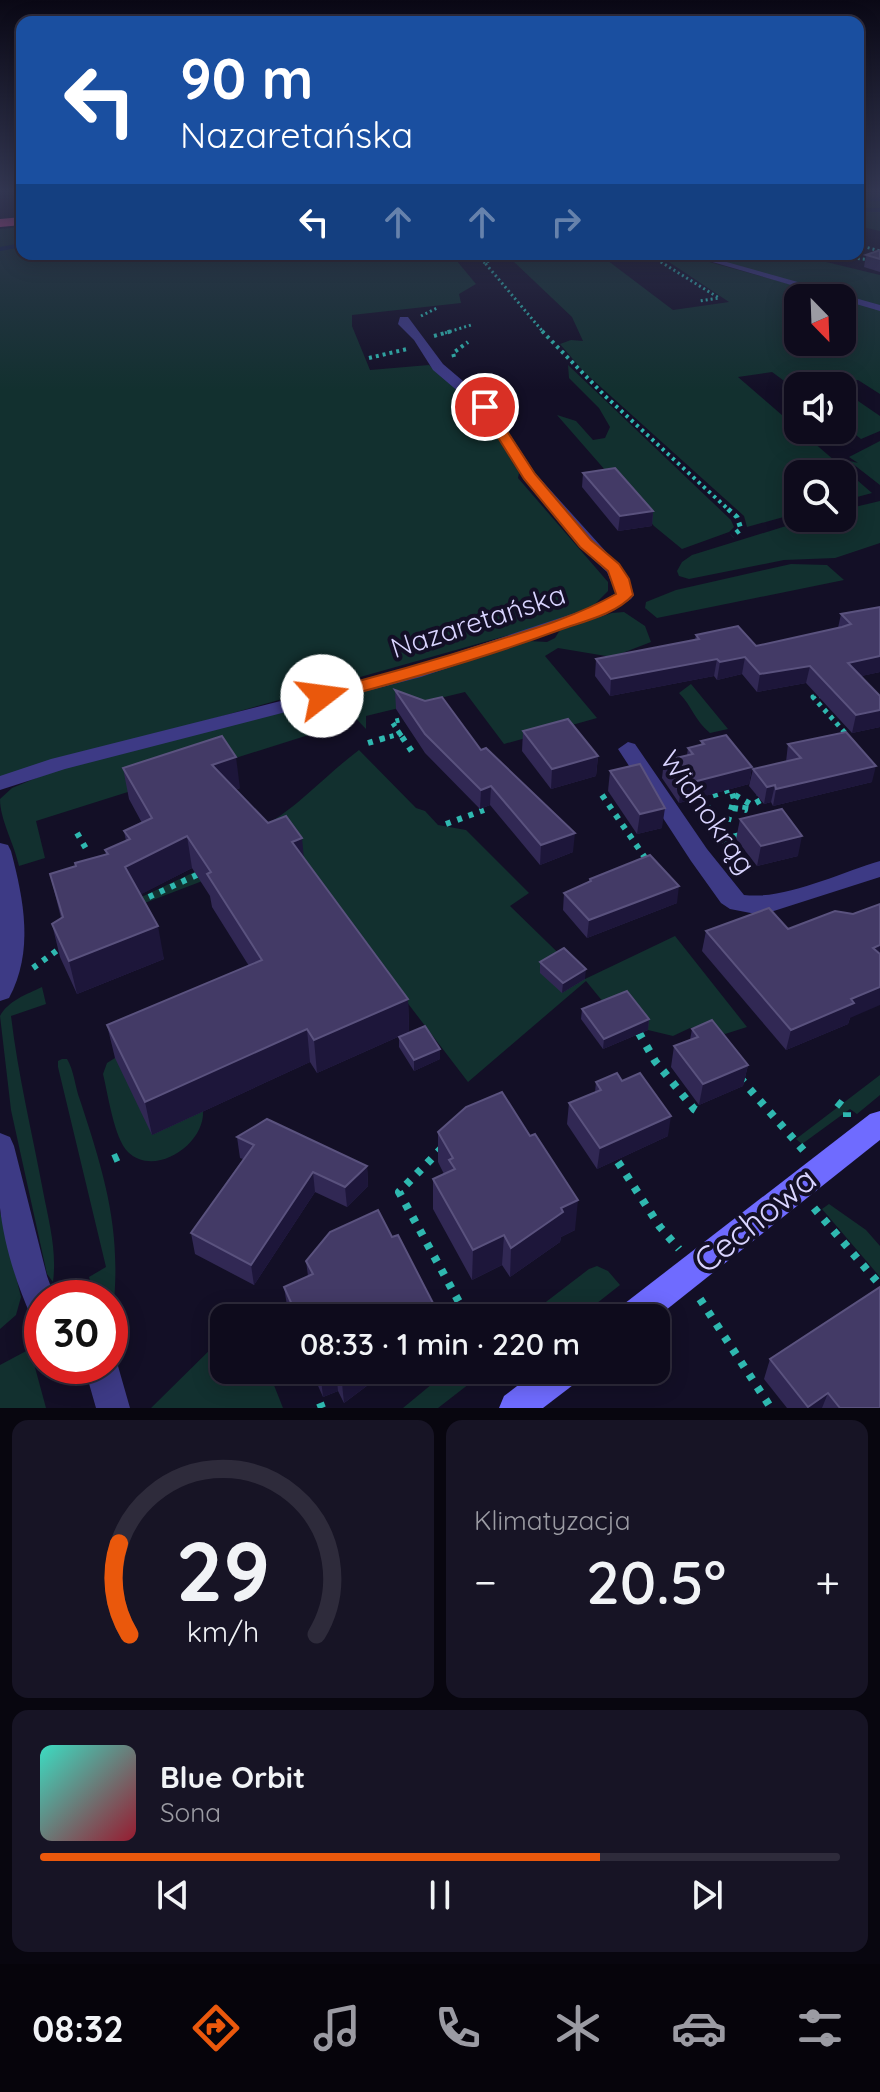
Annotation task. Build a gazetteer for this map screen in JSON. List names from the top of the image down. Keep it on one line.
{"streets":{"street":["Nazaretańska","Widnokrąg","Cechowa"]},"north":"bottom right","page":{"turn":["90 m","Nazaretańska"],"limit":"30","trip":"08:33 · 1 min · 220 m","tile":"Klimatyzacja","heat":["−","20.5°","+"],"song":["Blue Orbit","Sona"],"tabs":"08:32","gauge":["29","km/h"]}}
